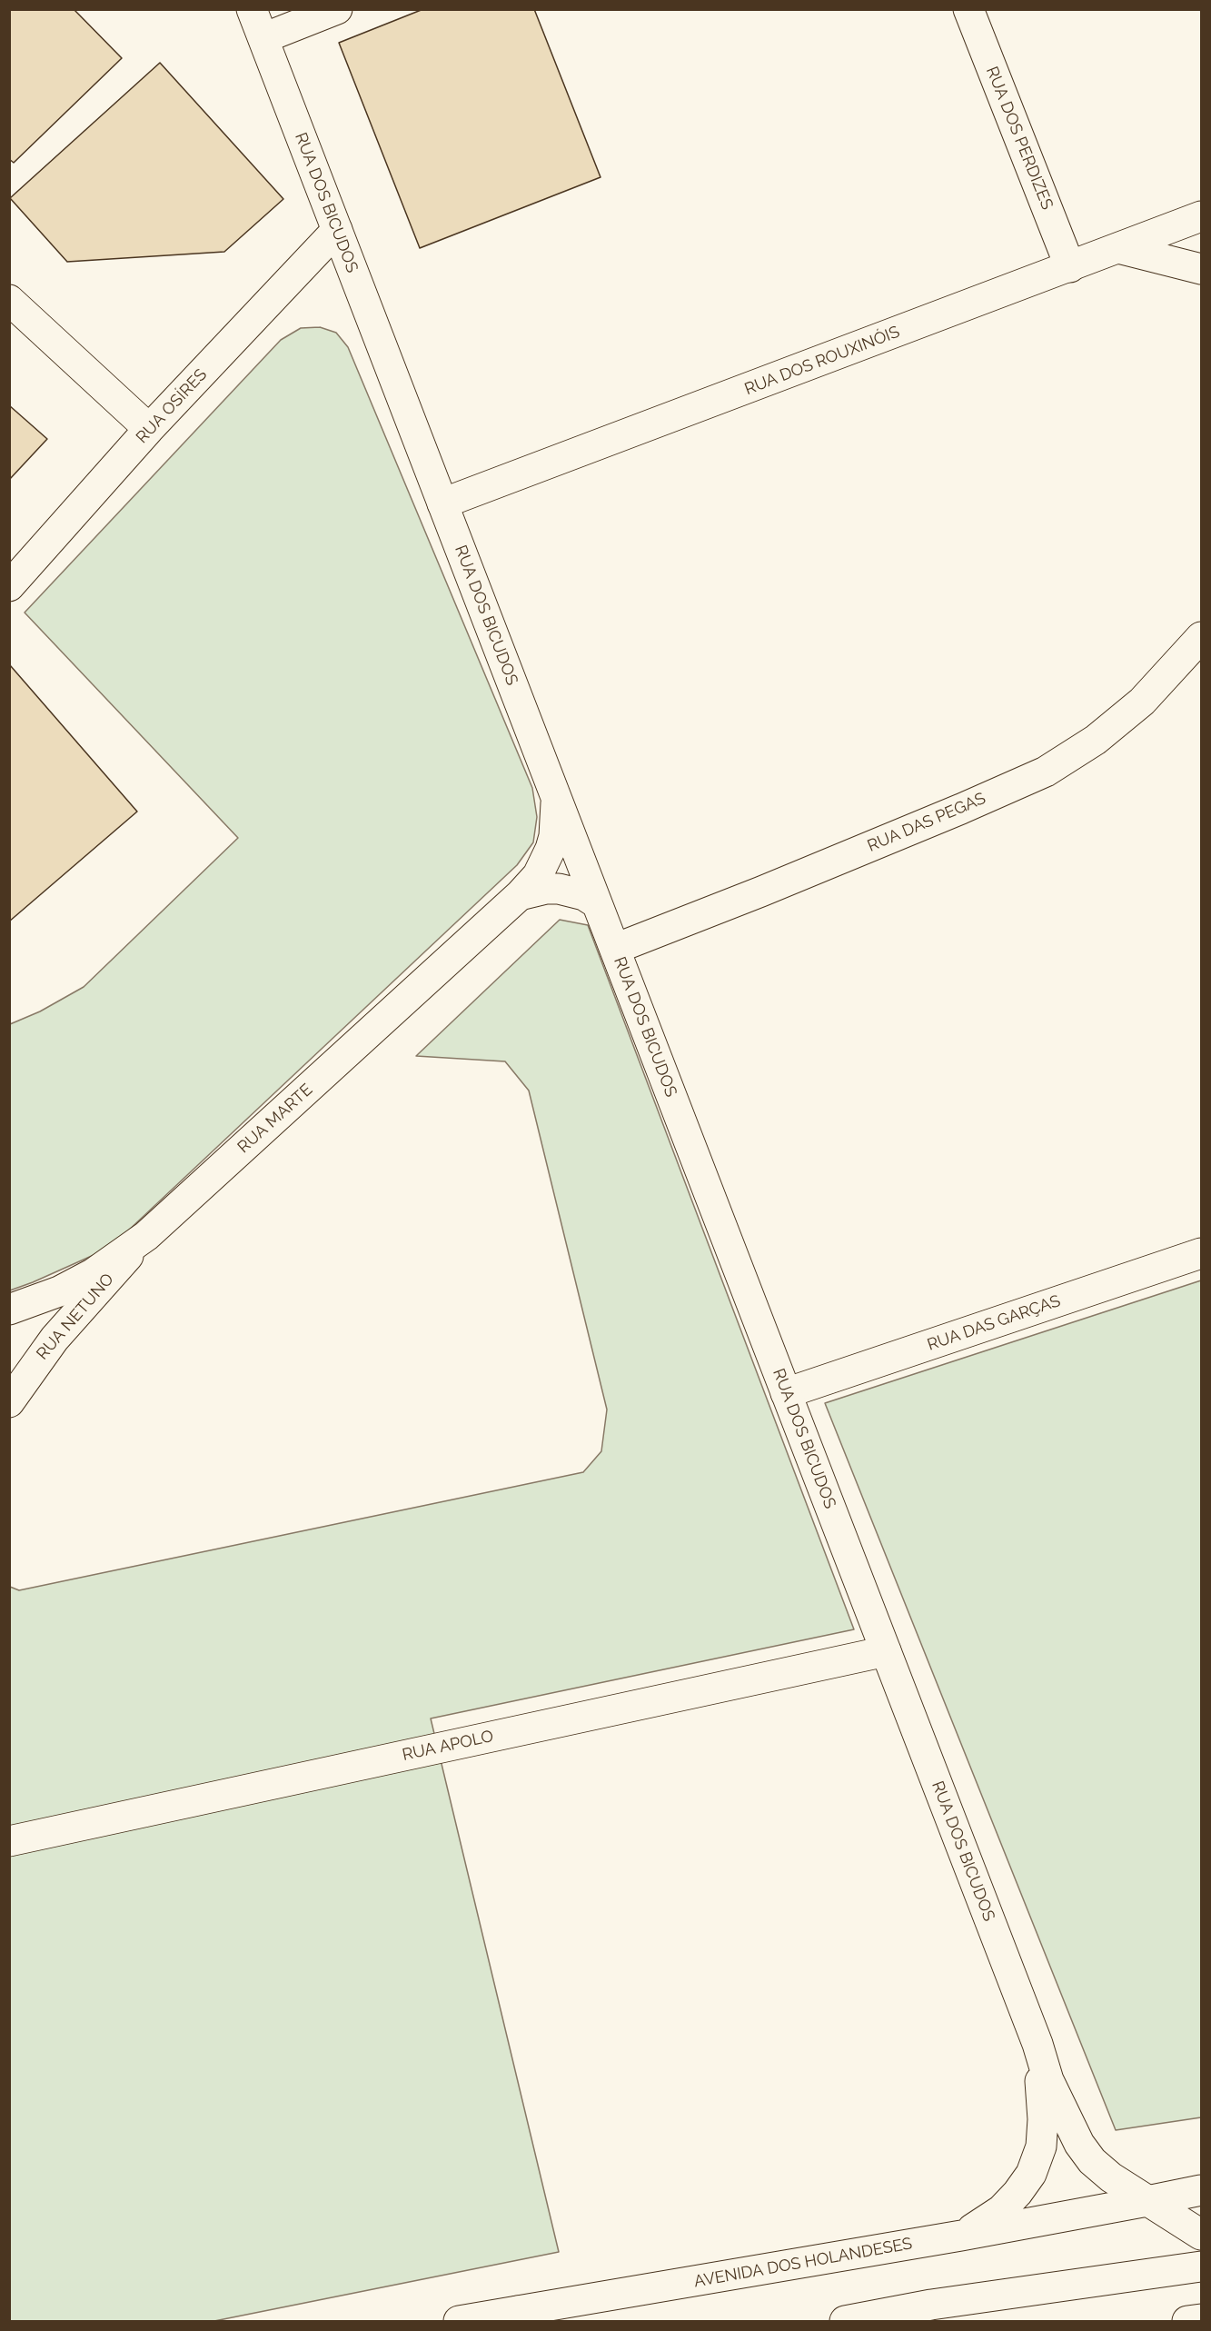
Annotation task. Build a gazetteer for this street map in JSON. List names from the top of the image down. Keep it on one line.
{"streets":{"main road":["RUA DOS PERDIZES","RUA DOS BICUDOS","RUA DOS ROUXINÓIS","RUA OSÍRES","RUA DAS PEGAS","RUA MARTE","RUA NETUNO","RUA DAS GARÇAS","RUA APOLO","AVENIDA DOS HOLANDESES"]},"crossings":[["RUA DOS PERDIZES","RUA DOS ROUXINÓIS"],["RUA DOS BICUDOS","RUA DOS ROUXINÓIS"],["RUA DOS BICUDOS","RUA OSÍRES"],["RUA DOS BICUDOS","RUA DAS PEGAS"],["RUA DOS BICUDOS","RUA MARTE"],["RUA DOS BICUDOS","RUA DAS GARÇAS"],["RUA DOS BICUDOS","RUA APOLO"],["RUA DOS BICUDOS","AVENIDA DOS HOLANDESES"],["RUA MARTE","RUA NETUNO"]]}
